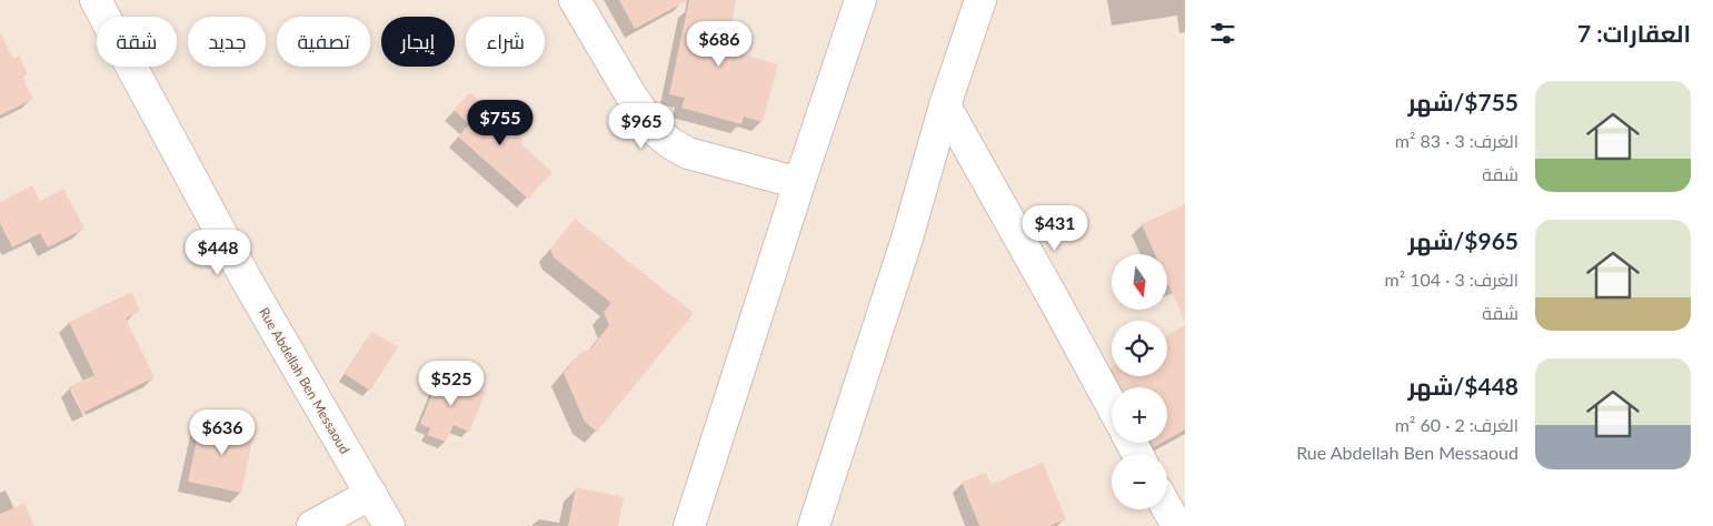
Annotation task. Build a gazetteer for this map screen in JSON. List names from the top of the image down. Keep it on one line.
{"streets":{"street":["Rue Abdellah Ben Messaoud"]},"north":"bottom","page":{"heading":"العقارات: 7","chip":["شراء","إيجار","تصفية","جديد","شقة"],"price":["$686","$755","$965","$431","$448","$525","$636"],"list":[{"name":"$755/شهر","note":"الغرف: 3 · 83 m² · شقة"},{"name":"$965/شهر","note":"الغرف: 3 · 104 m² · شقة"},{"name":"$448/شهر","note":"الغرف: 2 · 60 m² · Rue Abdellah Ben Messaoud"}],"map_buttons":["+","−"]}}
